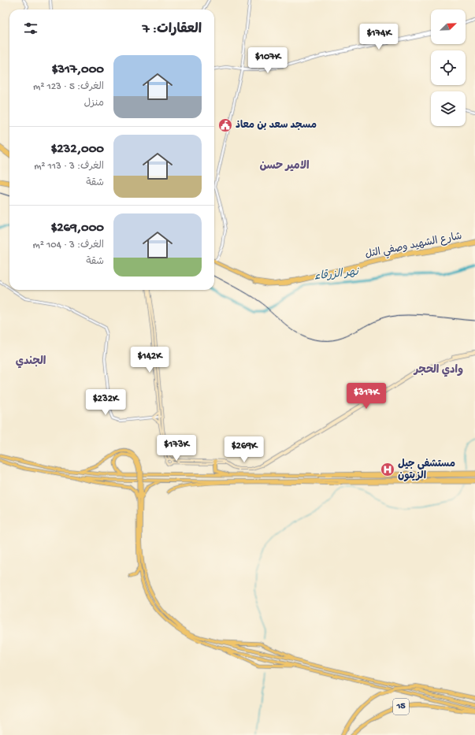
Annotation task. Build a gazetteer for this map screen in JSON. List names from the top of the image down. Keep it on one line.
{"streets":{"highway":["15"],"main road":["شارع الشهيد وصفي التل"]},"districts":["الامير حسن","الجندي","وادي الحجر"],"water":["نهر الزرقاء"],"places":{"public building":["مسجد سعد بن معاذ"],"hospital":["مستشفى جيل الزيتون"]},"north":"top right","page":{"heading":"العقارات: 7","price":["$174K","$107K","$142K","$317K","$232K","$173K","$269K"],"list":[{"name":"$317,000","note":"الغرف: 5 · 123 m² · منزل"},{"name":"$232,000","note":"الغرف: 3 · 113 m² · شقة"},{"name":"$269,000","note":"الغرف: 3 · 104 m² · شقة"}]}}
